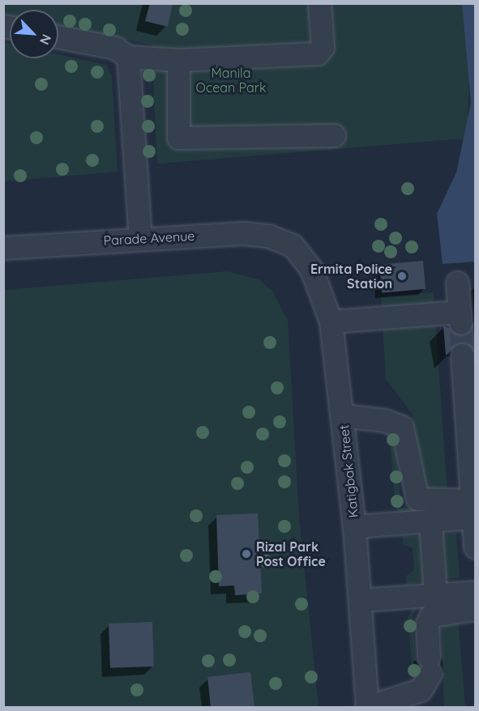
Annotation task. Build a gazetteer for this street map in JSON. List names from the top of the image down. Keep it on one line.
{"streets":{"street":["Parade Avenue","Katigbak Street"]},"crossings":[["Parade Avenue","Katigbak Street"]],"parks":["Manila Ocean Park"],"places":["Ermita Police Station","Rizal Park Post Office"],"north":"bottom right"}
